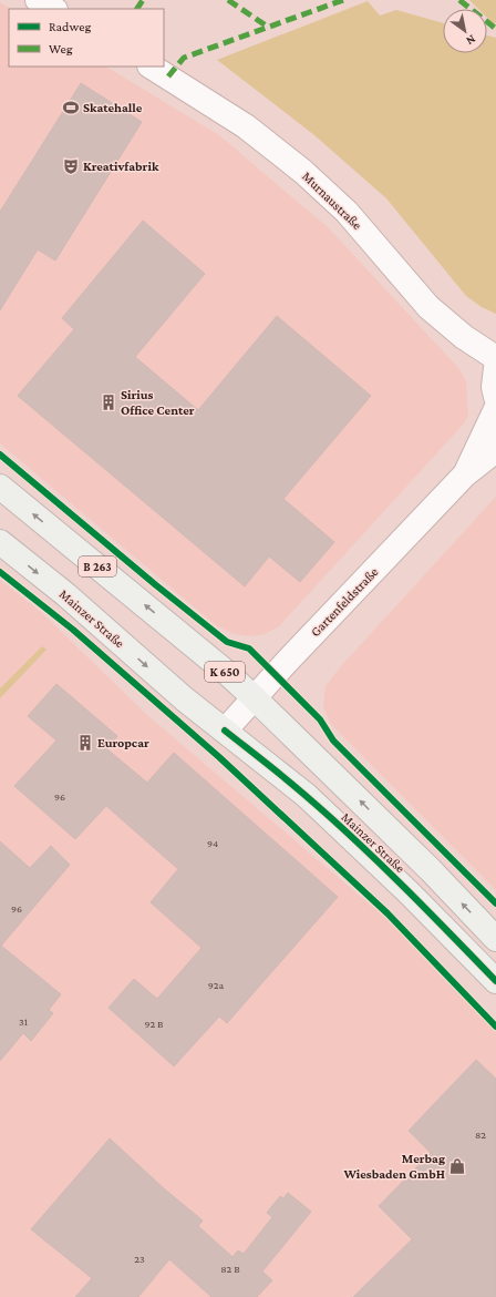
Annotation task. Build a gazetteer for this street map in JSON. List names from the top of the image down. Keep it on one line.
{"streets":{"main road":["B 263","Mainzer Straße","K 650"],"street":["Murnaustraße","Gartenfeldstraße"]},"crossings":[["Gartenfeldstraße","Mainzer Straße"]],"places":{"sports":["Skatehalle"],"theatre":["Kreativfabrik"],"building":["Sirius Office Center","Europcar"],"shop":["Merbag Wiesbaden GmbH"]},"house_numbers":["96","94","96","92a","31","92 B","82","23","82 B"],"legend":["Radweg","Weg"],"north":"bottom right"}
